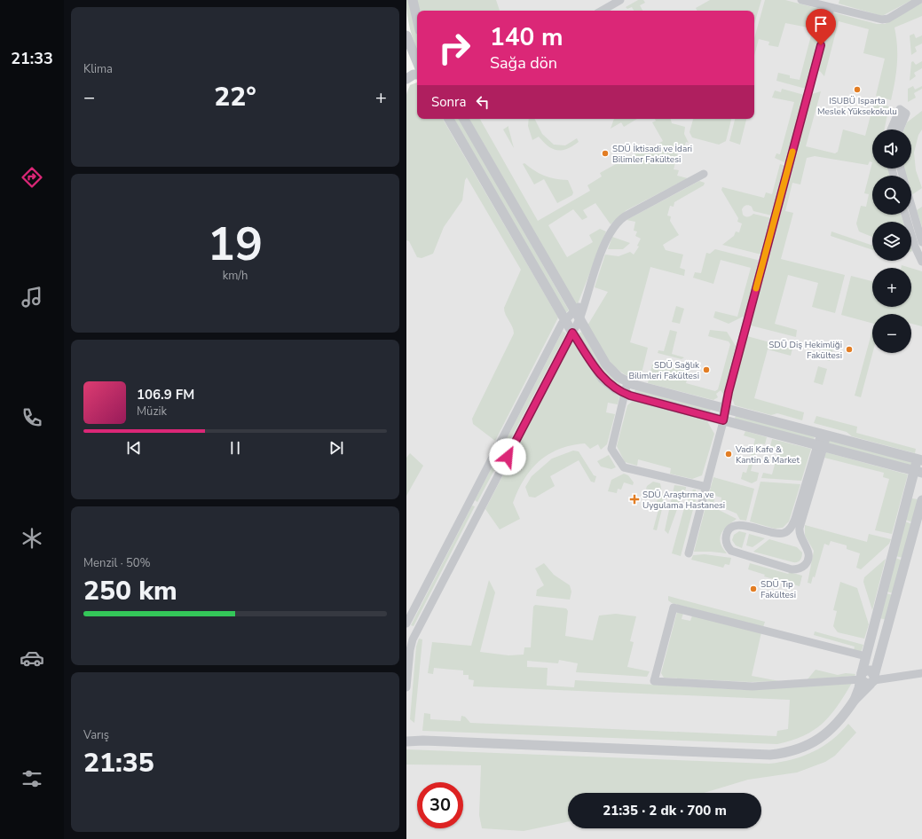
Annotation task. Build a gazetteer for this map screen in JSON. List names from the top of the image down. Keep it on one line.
{"places":{"other":["ISUBÜ Isparta Meslek Yüksekokulu","SDÜ İktisadi ve İdari Bilimler Fakültesi","SDÜ Diş Hekimliği Fakültesi","SDÜ Sağlık Bilimleri Fakültesi","Vadi Kafe & Kantin & Market","SDÜ Tıp Fakültesi"],"health":["SDÜ Araştırma ve Uygulama Hastanesi"]},"page":{"tabs":"21:33","tile":["Klima",["19","km/h"],["Menzil · 50%","250 km"],["Varış","21:35"]],"turn":["140 m","Sağa dön"],"heat":["−","22°","+"],"then":"Sonra","map_buttons":["+","−"],"song":["106.9 FM","Müzik"],"limit":"30","trip":"21:35 · 2 dk · 700 m"}}
